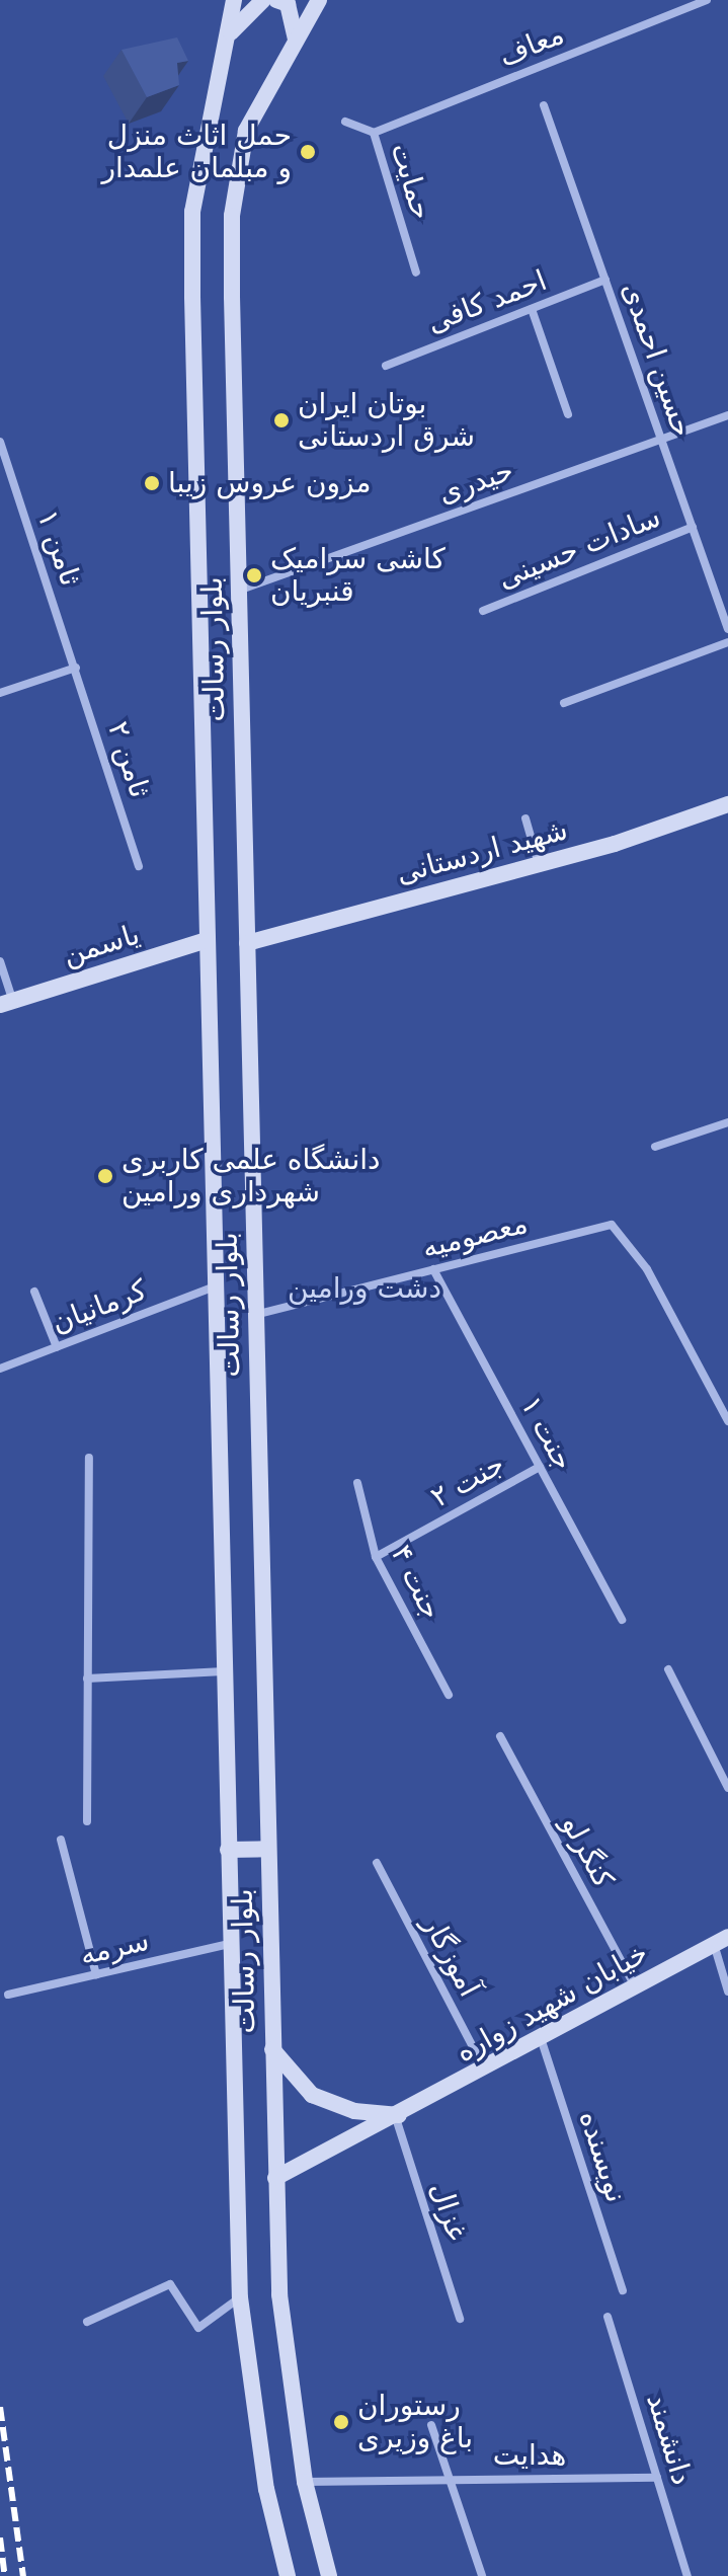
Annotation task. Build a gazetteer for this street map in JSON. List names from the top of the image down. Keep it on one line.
{"streets":{"main road":["بلوار رسالت","شهید اردستانی","یاسمن","خیابان شهید زواره"],"street":["معاف","حمایت","احمد کافی","حسین احمدی","حیدری","ثامن ۱","سادات حسینی","ثامن ۲","معصومیه","کرمانیان","جنت ۱","جنت ۲","جنت ۴","کنگرلو","سرمه","آموزگار","نویسنده","غزال","دانشمند","هدایت"]},"crossings":[["معاف","حمایت"],["احمد کافی","حسین احمدی"],["حسین احمدی","حیدری"],["حسین احمدی","سادات حسینی"],["حیدری","بلوار رسالت"],["ثامن ۱","ثامن ۲"],["بلوار رسالت","شهید اردستانی"],["بلوار رسالت","یاسمن"],["بلوار رسالت","معصومیه"],["بلوار رسالت","کرمانیان"],["بلوار رسالت","سرمه"],["بلوار رسالت","خیابان شهید زواره"],["بلوار رسالت","هدایت"],["معصومیه","جنت ۱"],["جنت ۱","جنت ۲"],["جنت ۲","جنت ۴"],["کنگرلو","خیابان شهید زواره"],["آموزگار","خیابان شهید زواره"],["خیابان شهید زواره","نویسنده"],["خیابان شهید زواره","غزال"],["دانشمند","هدایت"]],"parks":["دشت ورامین"],"places":["حمل اثاث منزل و مبلمان علمدار","بوتان ایران شرق اردستانی","مزون عروس زیبا","کاشی سرامیک قنبریان","دانشگاه علمی کاربری شهرداری ورامین","رستوران باغ وزیری"]}
